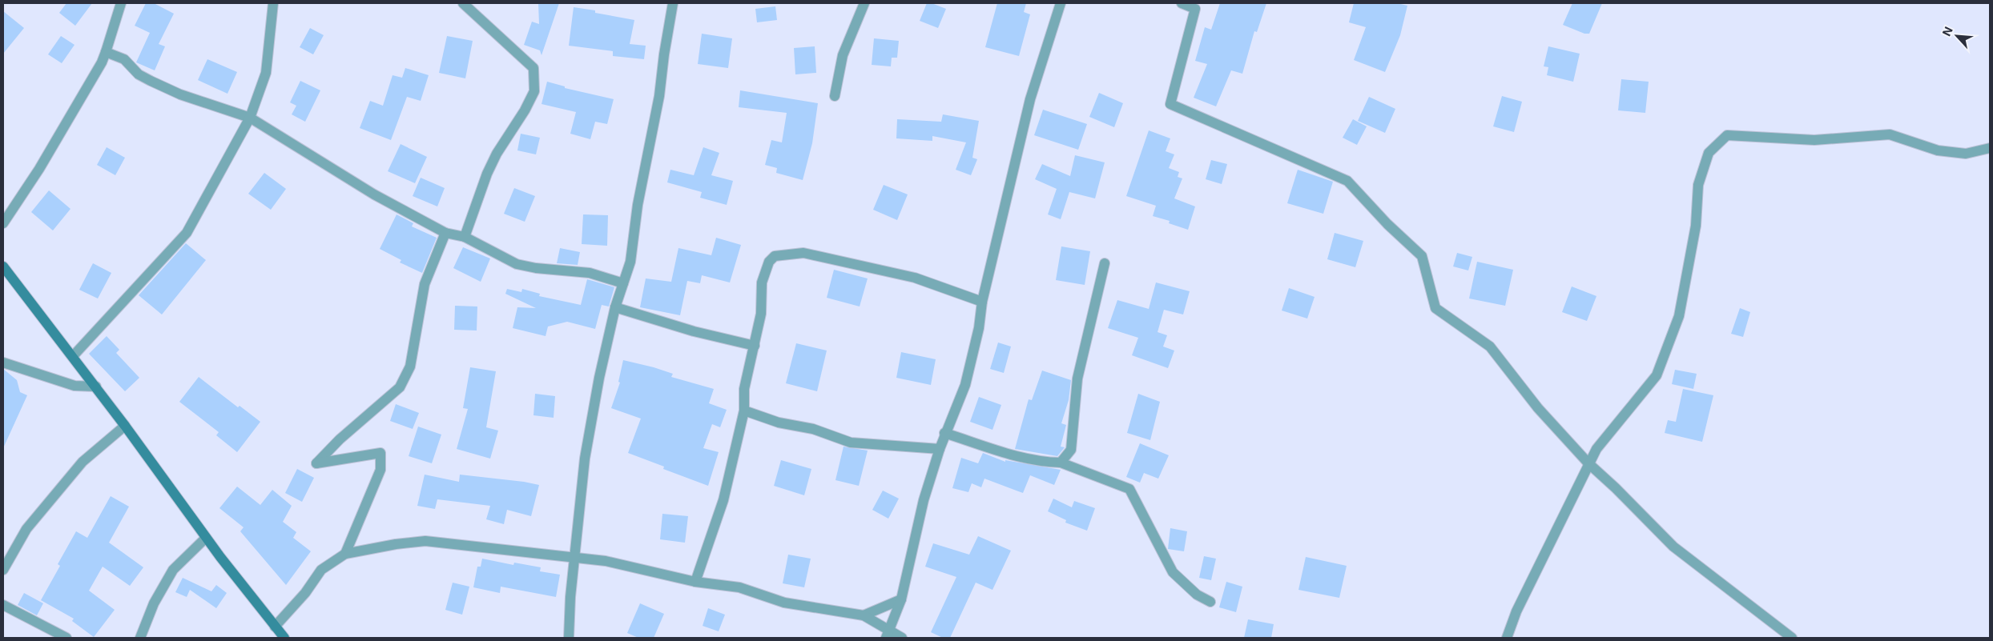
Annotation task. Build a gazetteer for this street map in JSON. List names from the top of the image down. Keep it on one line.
{"north":"top left"}
